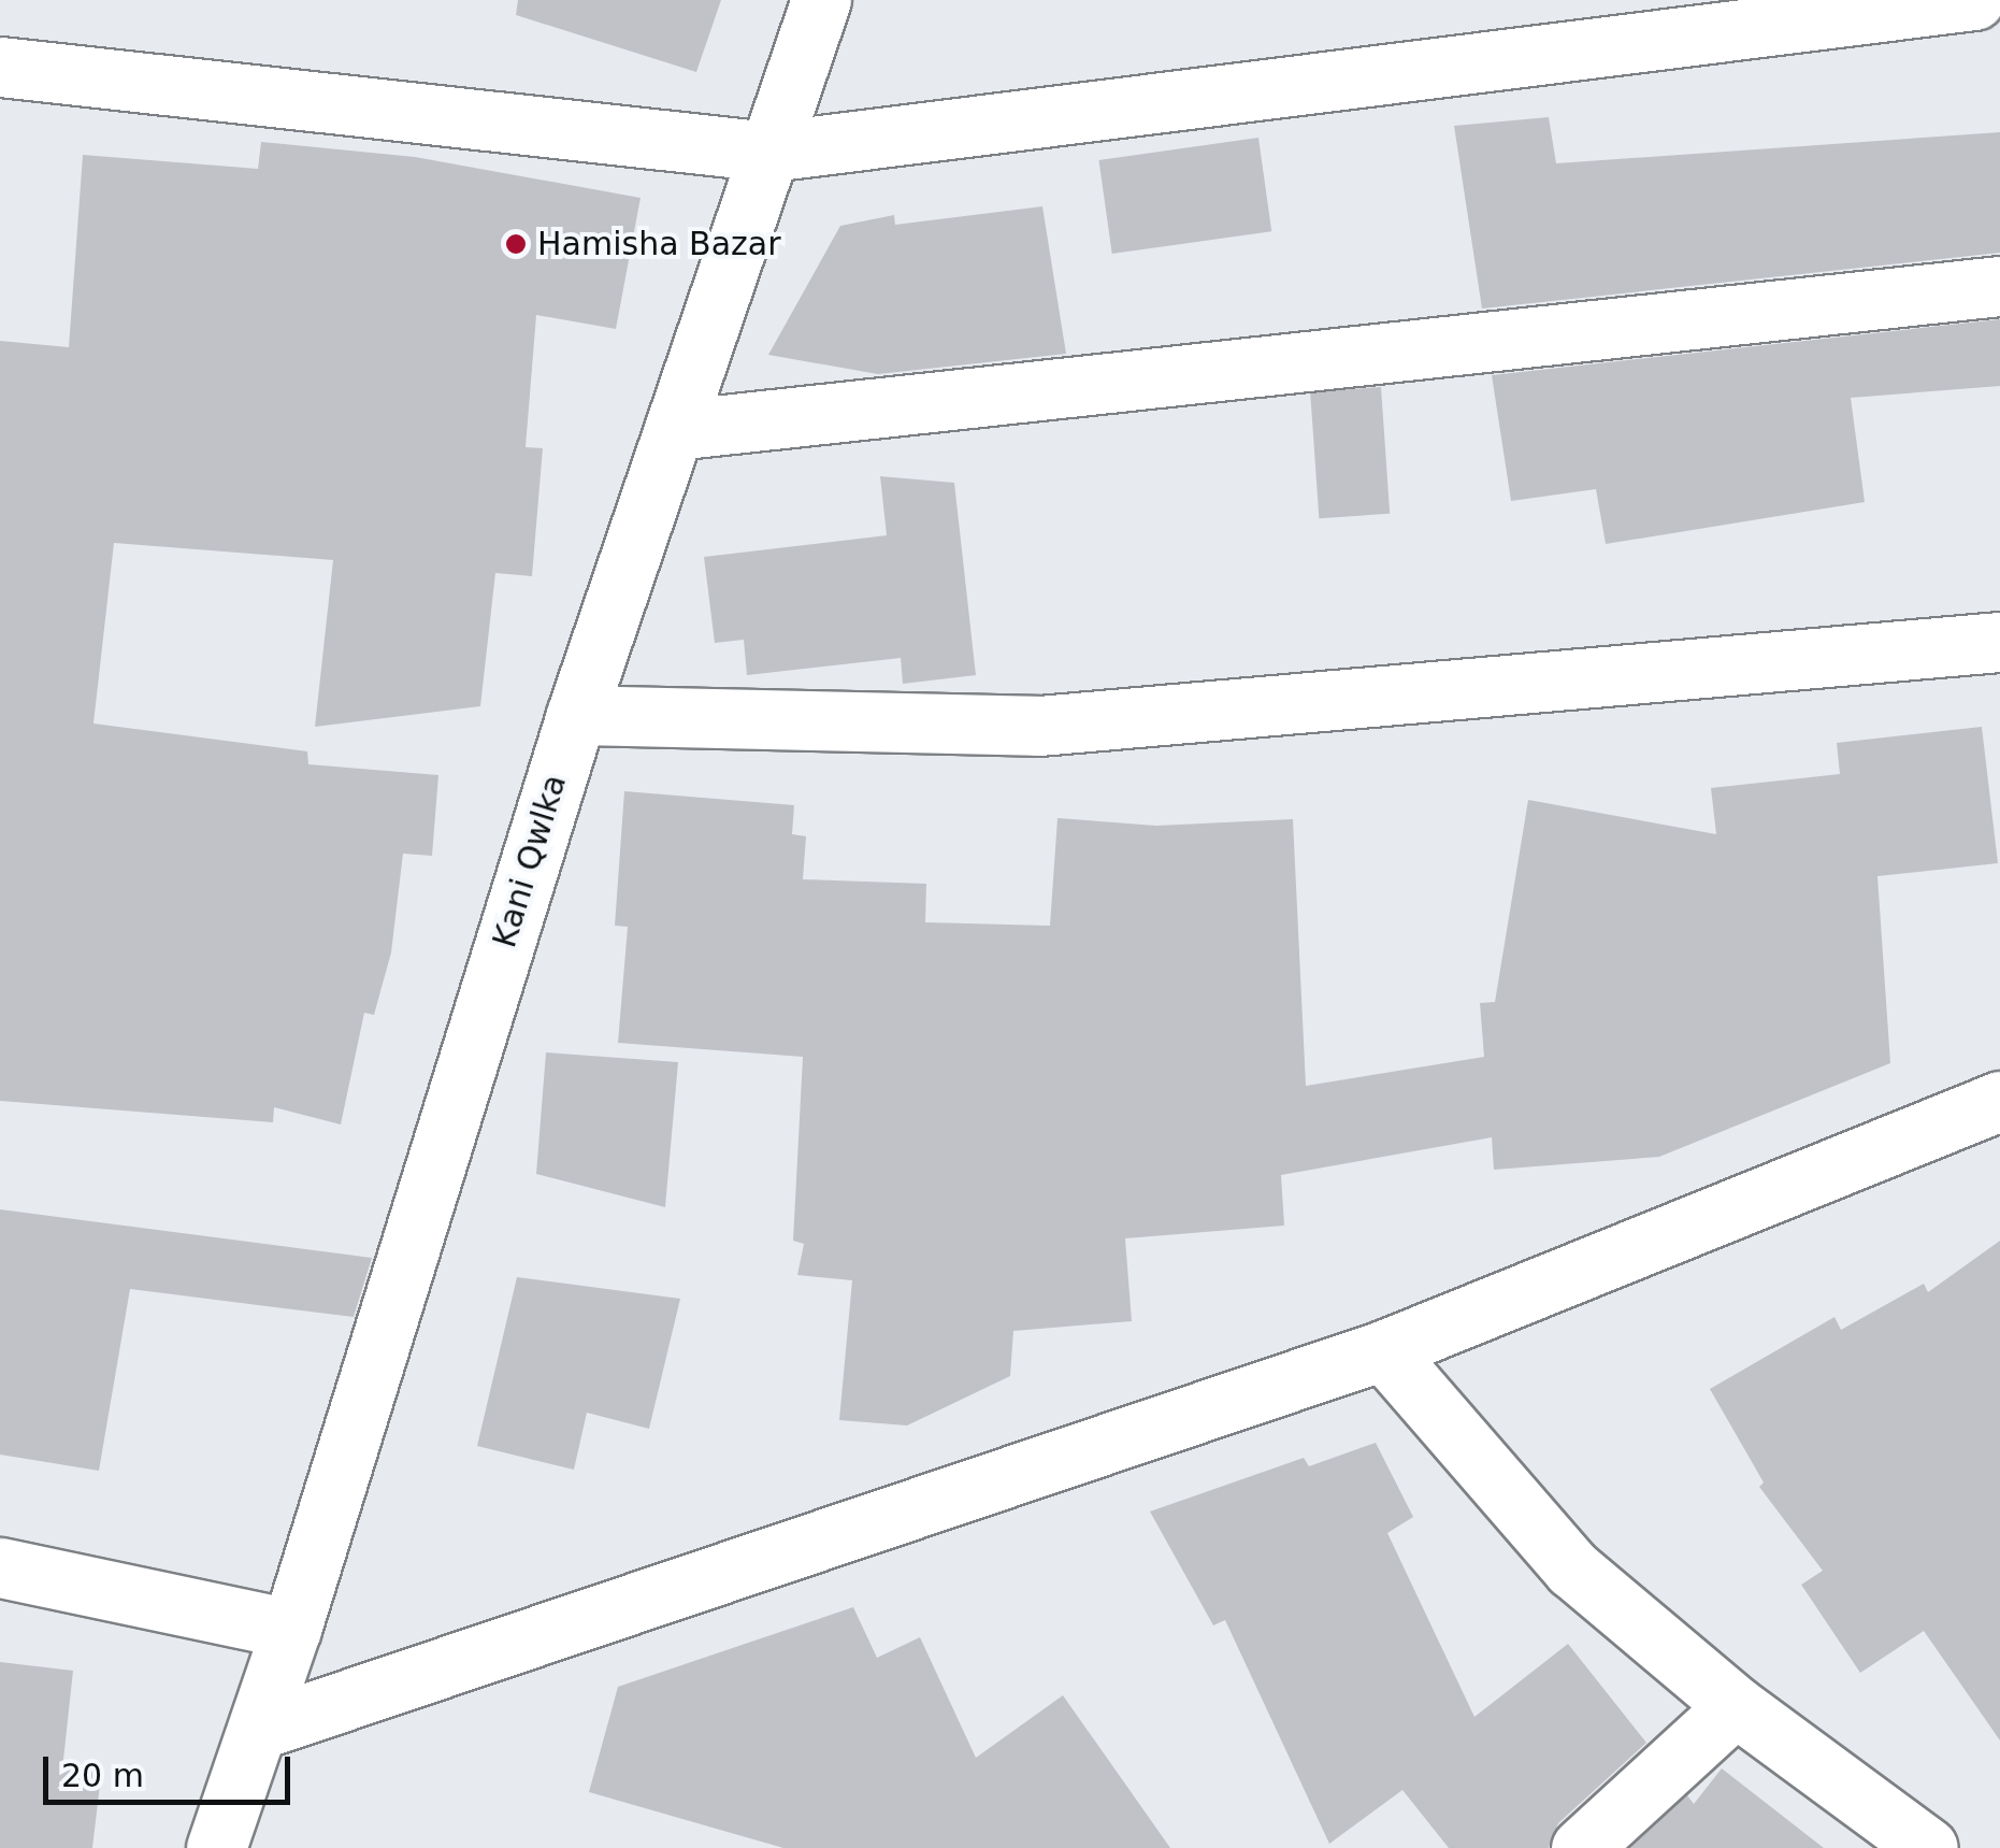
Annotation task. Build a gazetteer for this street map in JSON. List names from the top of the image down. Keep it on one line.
{"streets":{"street":["Kani Qwlka"]},"places":["Hamisha Bazar"],"scale_bar":"20 m"}
